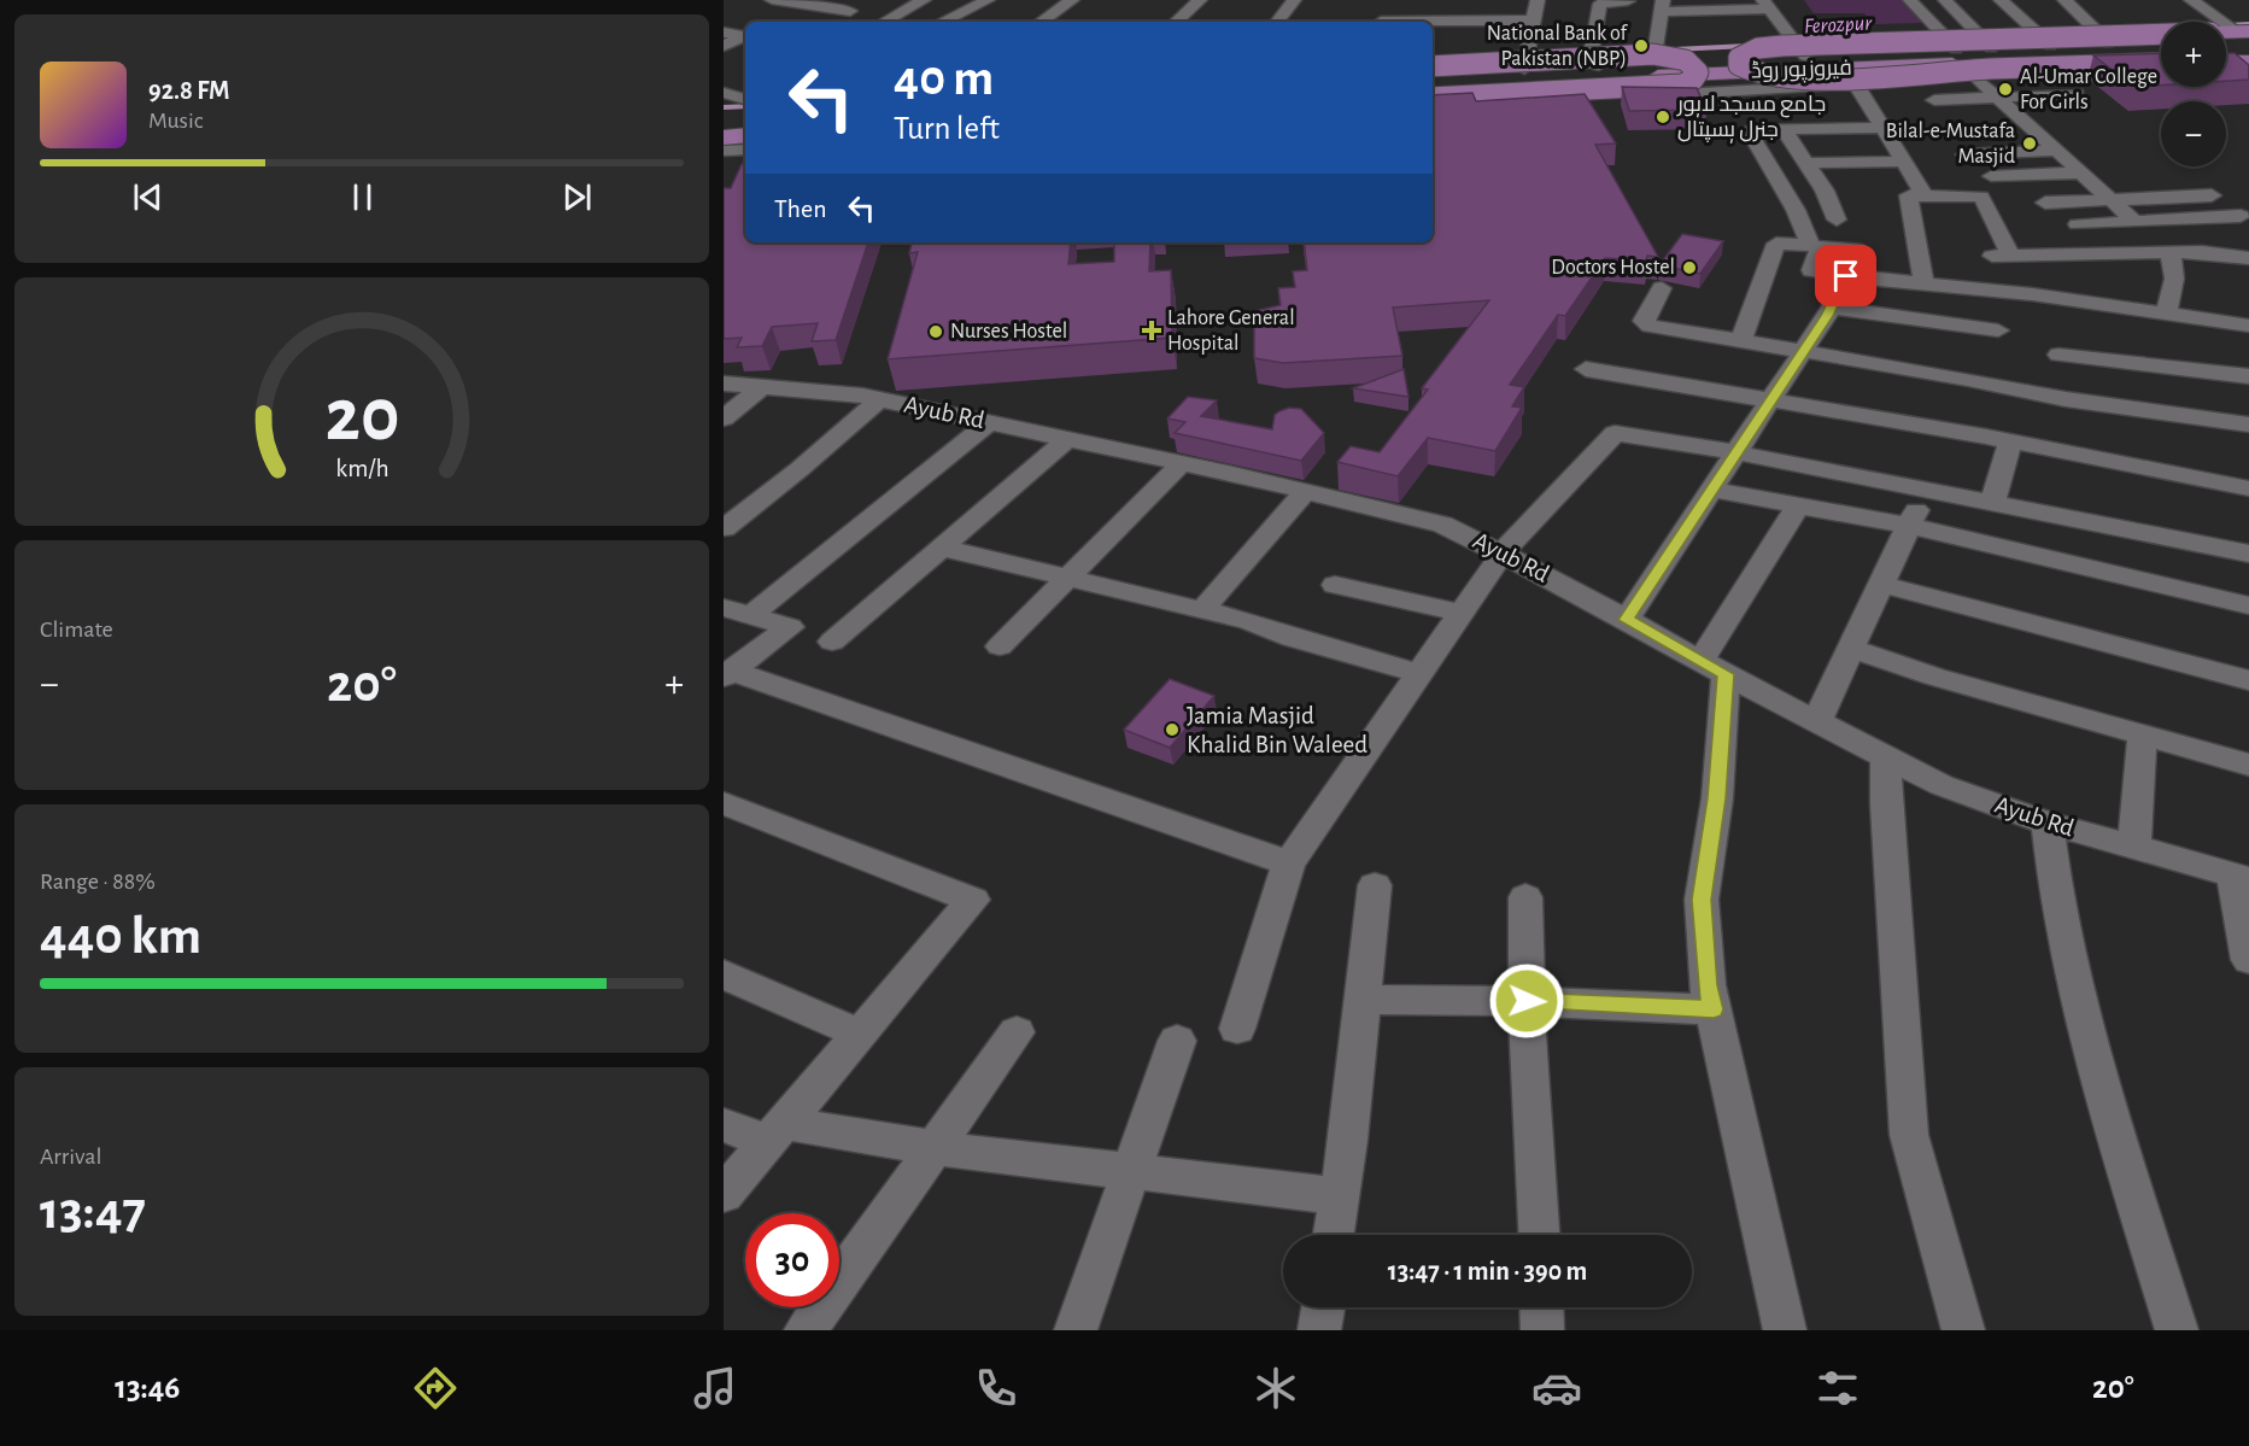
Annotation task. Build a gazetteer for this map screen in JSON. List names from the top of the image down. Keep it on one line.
{"streets":{"main road":["فیروزپور روڈ"],"street":["Ayub Rd"]},"water":["Ferozpur"],"places":{"other":["National Bank of Pakistan (NBP)","Al-Umar College For Girls","جامع مسجد لاہور جنرل ہسپتال","Bilal-e-Mustafa Masjid","Doctors Hostel","Nurses Hostel","Jamia Masjid Khalid Bin Waleed"],"health":["Lahore General Hospital"]},"page":{"map_buttons":["+","−"],"turn":["40 m","Turn left"],"song":["92.8 FM","Music"],"then":"Then","tile":["Climate",["Range · 88%","440 km"],["Arrival","13:47"]],"heat":["−","20°","+"],"limit":"30","trip":"13:47 · 1 min · 390 m","tabs":["13:46","20°"],"gauge":["20","km/h"]}}
